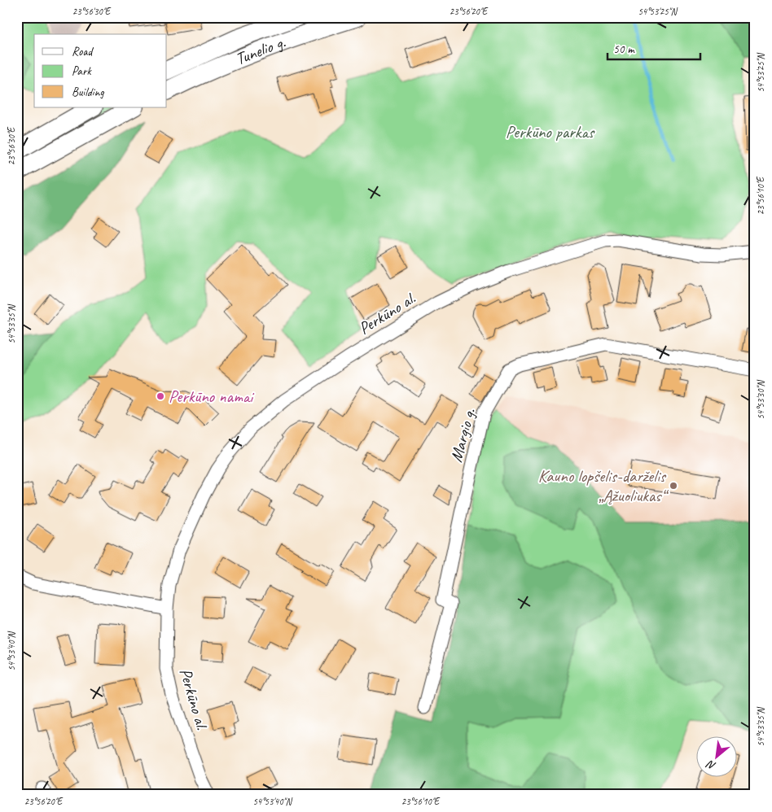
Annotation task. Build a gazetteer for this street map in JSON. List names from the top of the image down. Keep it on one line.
{"streets":{"main road":["Tunelio g."],"street":["Perkūno al.","Margio g."]},"parks":["Perkūno parkas"],"places":["Perkūno namai","Kauno lopšelis-darželis „Ąžuoliukas“"],"legend":["Road","Park","Building"],"scale_bar":"50 m","north":"bottom left","coordinates":["23°56'30\"E","23°56'20\"E","54°53'25\"N","23°56'10\"E","54°53'35\"N","54°53'30\"N","54°53'40\"N"]}
